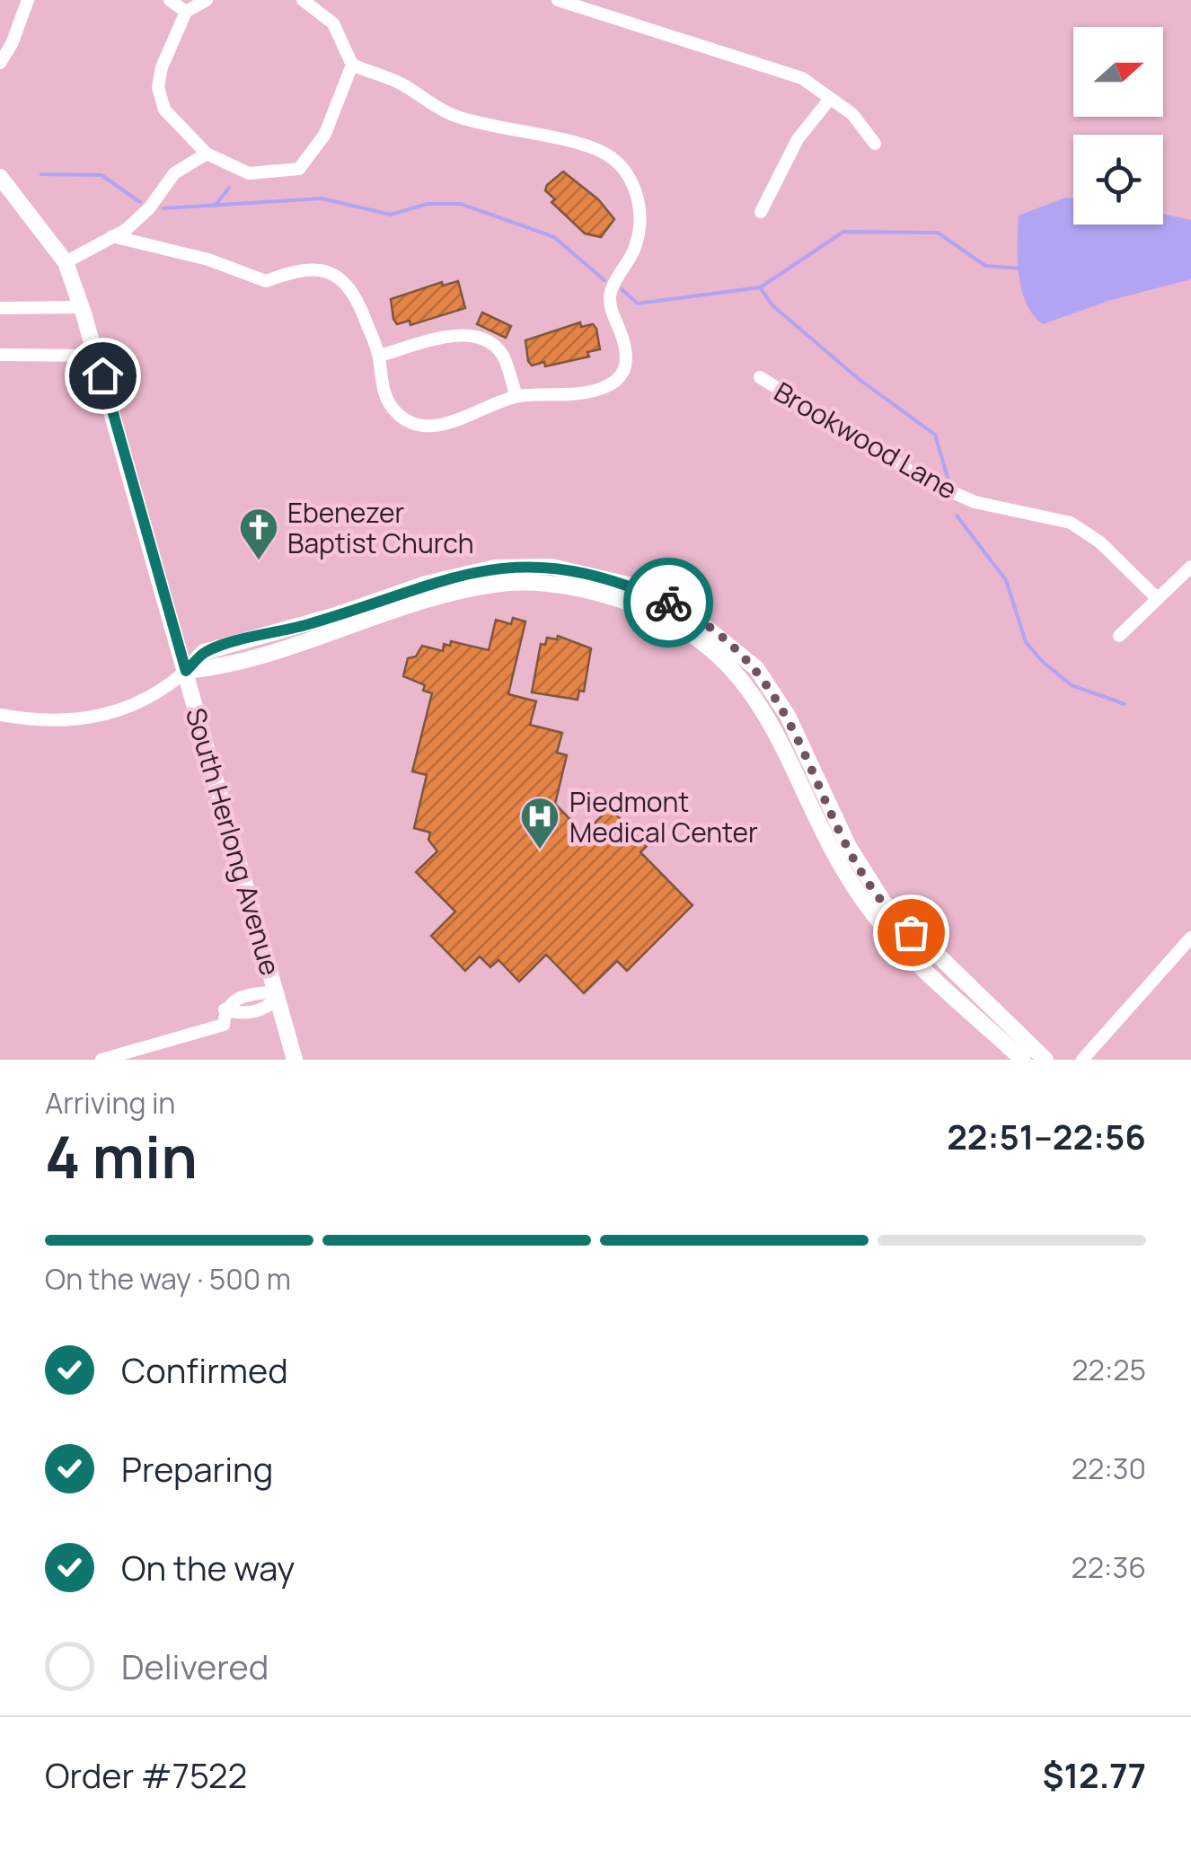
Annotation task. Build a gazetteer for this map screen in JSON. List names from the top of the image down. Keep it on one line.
{"streets":{"street":["Brookwood Lane","South Herlong Avenue"]},"places":{"church":["Ebenezer Baptist Church"],"hospital":["Piedmont Medical Center"]},"north":"right","page":{"heading":["4 min","Arriving in","22:51–22:56"],"panel":["Order #7522","$12.77"],"bar":"On the way · 500 m","list":[["Confirmed","22:25"],["Preparing","22:30"],["On the way","22:36"],"Delivered"]}}
